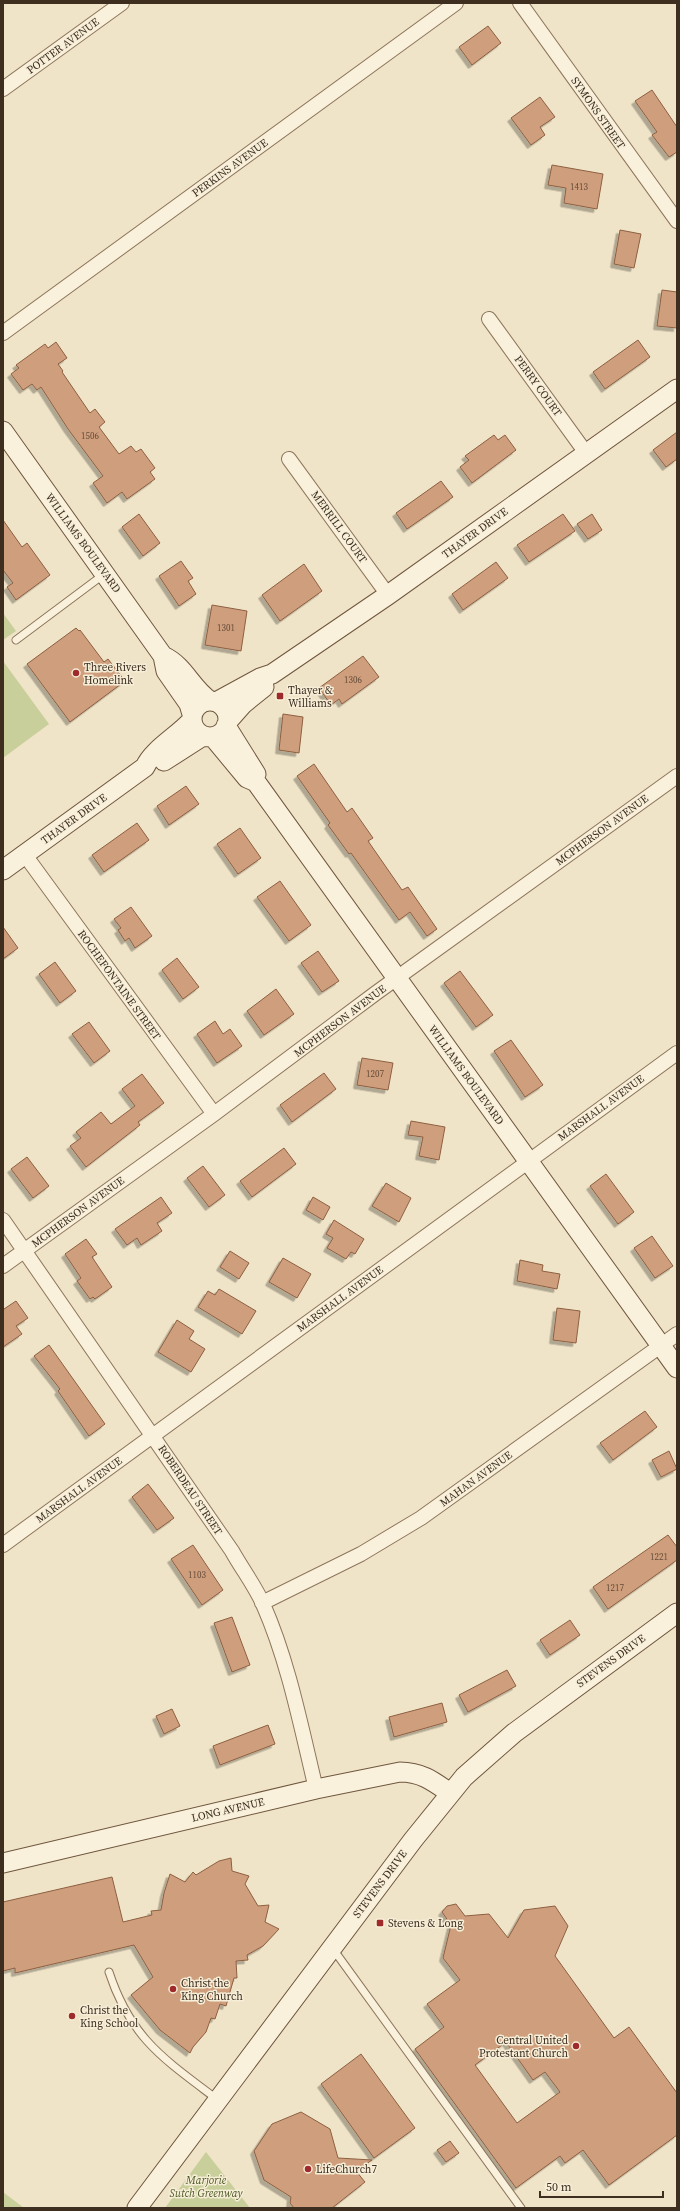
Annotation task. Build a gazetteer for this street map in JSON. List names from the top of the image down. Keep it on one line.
{"streets":{"street":["POTTER AVENUE","SYMONS STREET","PERKINS AVENUE","PERRY COURT","MERRILL COURT","THAYER DRIVE","WILLIAMS BOULEVARD","MCPHERSON AVENUE","ROCHEFONTAINE STREET","MARSHALL AVENUE","MAHAN AVENUE","ROBERDEAU STREET","STEVENS DRIVE","LONG AVENUE"]},"crossings":[["PERRY COURT","THAYER DRIVE"],["MERRILL COURT","THAYER DRIVE"],["THAYER DRIVE","WILLIAMS BOULEVARD"],["THAYER DRIVE","ROCHEFONTAINE STREET"],["WILLIAMS BOULEVARD","MCPHERSON AVENUE"],["WILLIAMS BOULEVARD","MARSHALL AVENUE"],["WILLIAMS BOULEVARD","MAHAN AVENUE"],["MCPHERSON AVENUE","ROCHEFONTAINE STREET"],["MCPHERSON AVENUE","ROBERDEAU STREET"],["MARSHALL AVENUE","ROBERDEAU STREET"],["MAHAN AVENUE","ROBERDEAU STREET"],["ROBERDEAU STREET","LONG AVENUE"],["STEVENS DRIVE","LONG AVENUE"]],"parks":["Marjorie Sutch Greenway"],"places":{"other":["Three Rivers Homelink","Christ the King Church","Christ the King School","Central United Protestant Church","LifeChurch7"],"transit":["Thayer & Williams","Stevens & Long"]},"house_numbers":["1413","1506","1301","1306","1207","1221","1103","1217"],"scale_bar":"50 m"}
